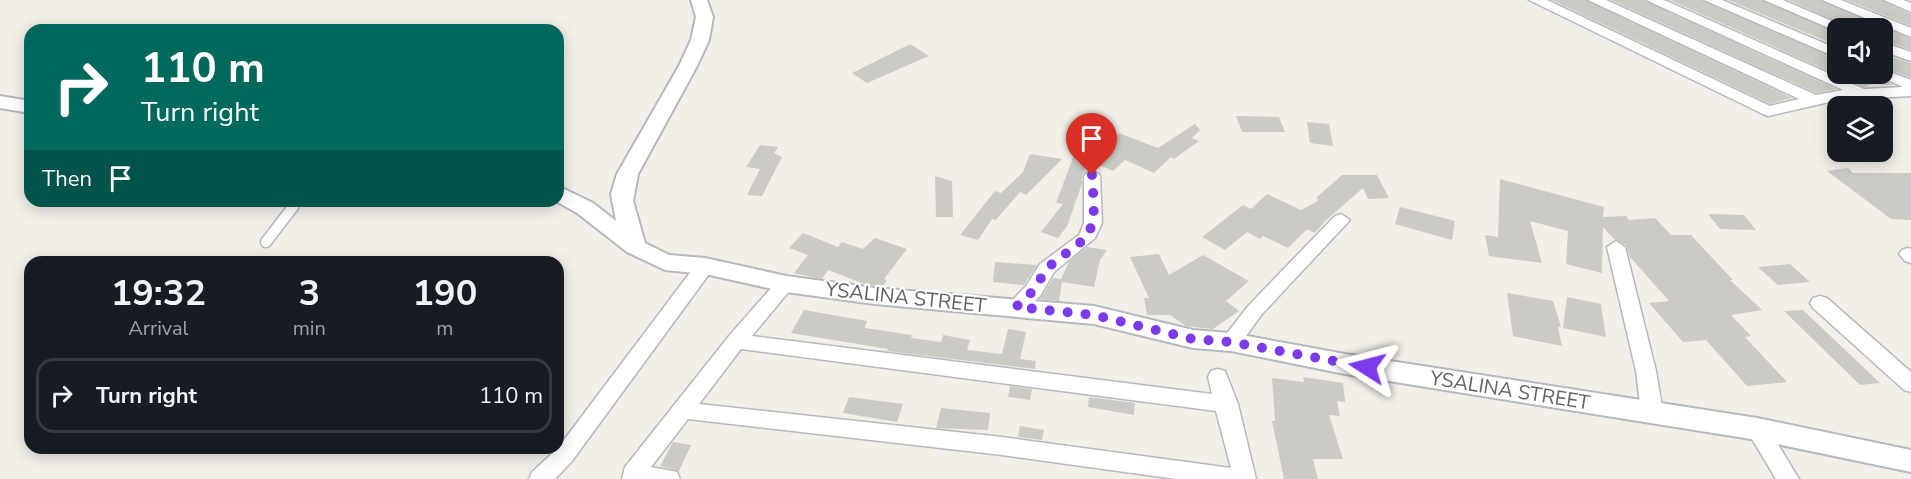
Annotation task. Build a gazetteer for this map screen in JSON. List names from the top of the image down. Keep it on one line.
{"streets":{"street":["YSALINA STREET"]},"page":{"turn":["110 m","Turn right"],"then":"Then","eta":["19:32","Arrival","3","min","190","m"],"list":[{"name":"Turn right","value":"110 m"}]}}
